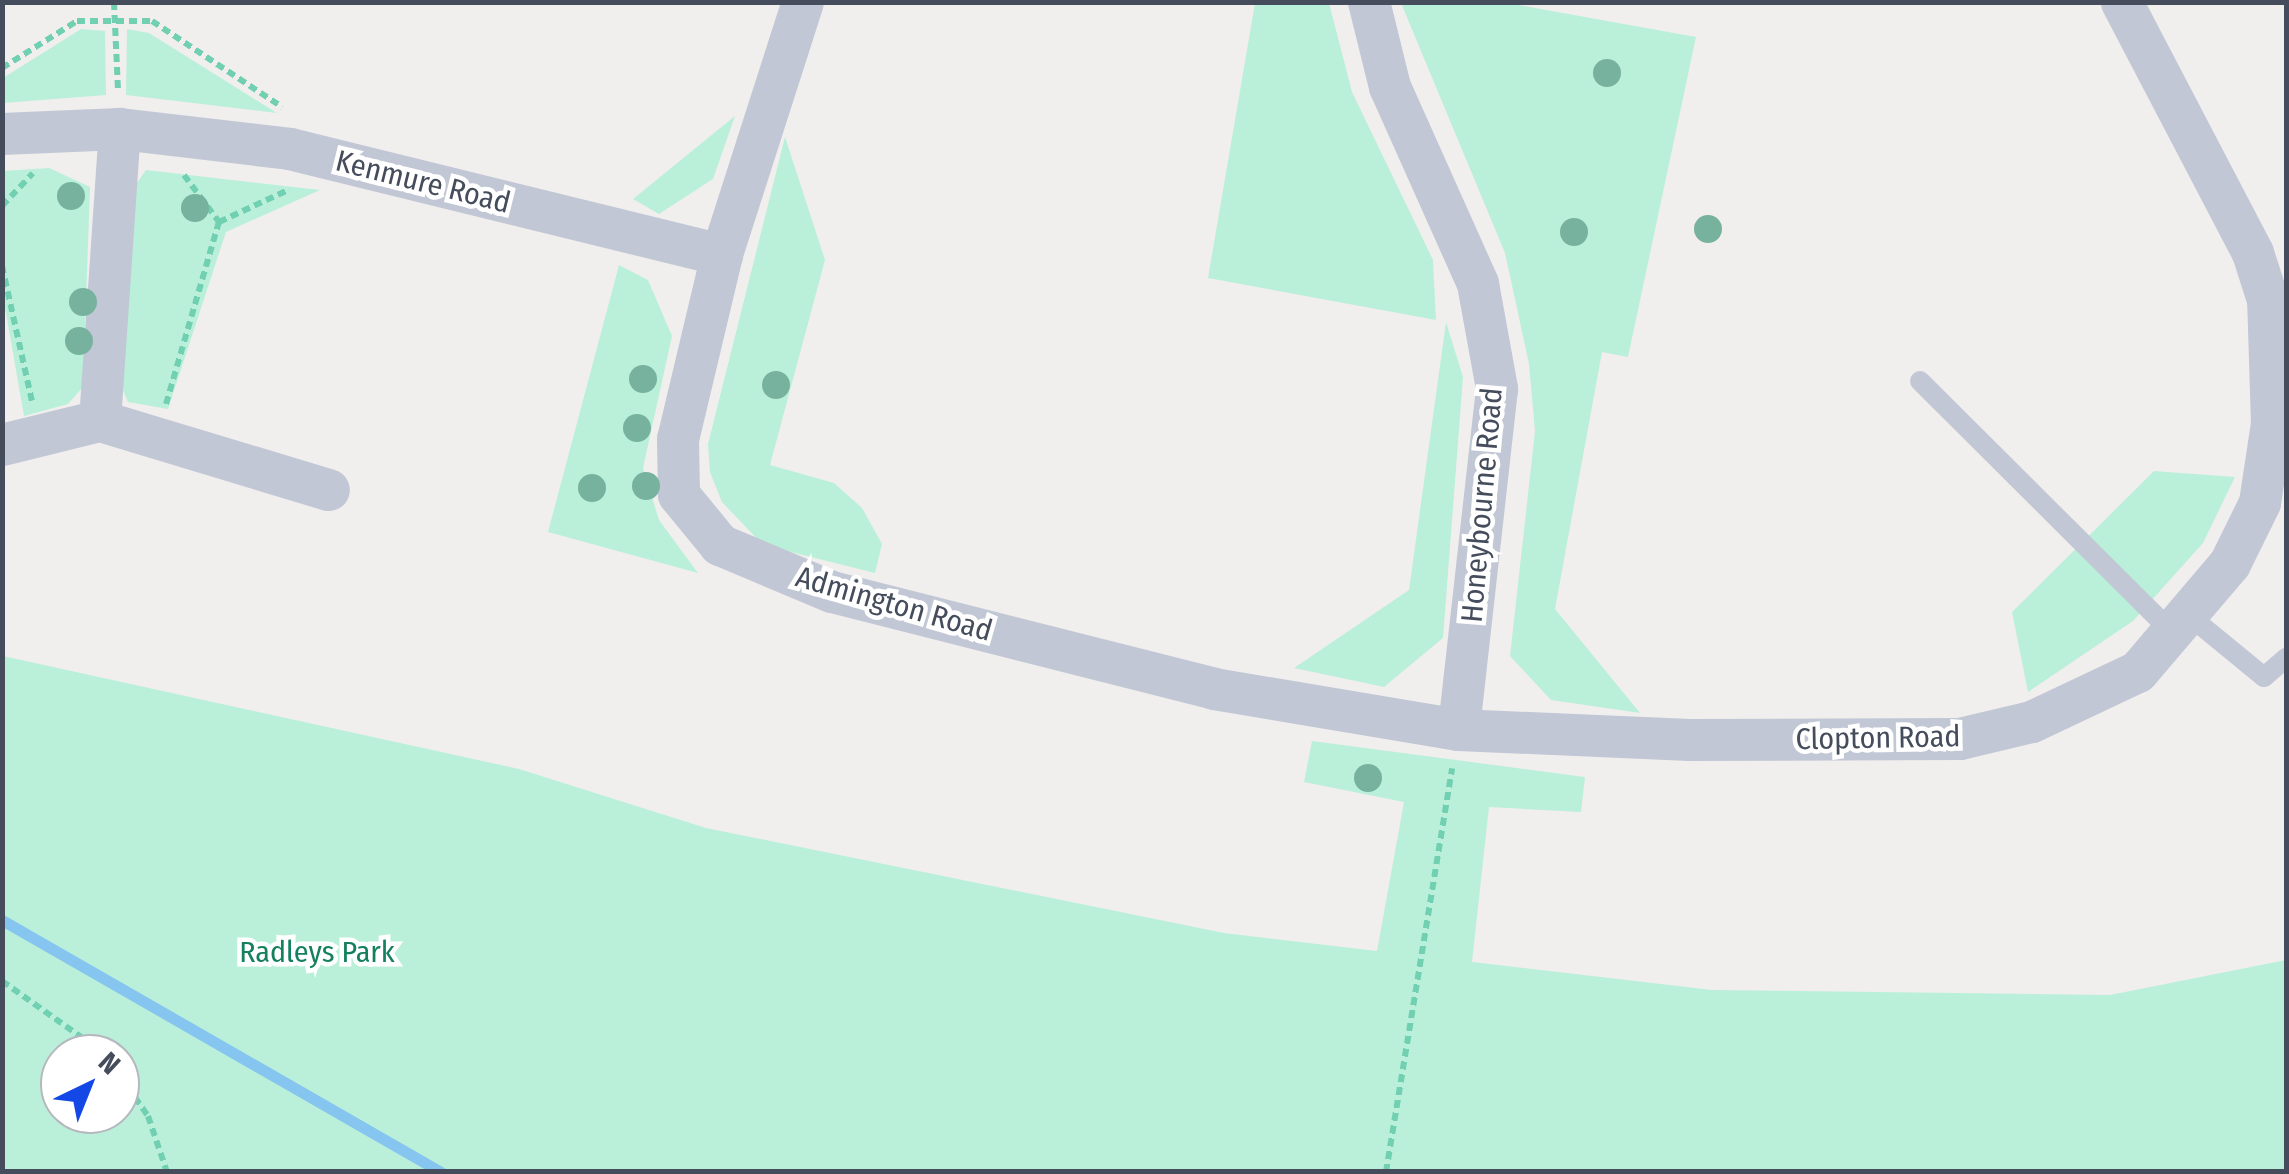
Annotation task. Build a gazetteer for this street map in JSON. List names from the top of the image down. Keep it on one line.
{"streets":{"street":["Kenmure Road","Honeybourne Road","Admington Road","Clopton Road"]},"crossings":[["Kenmure Road","Admington Road"],["Honeybourne Road","Admington Road"],["Honeybourne Road","Clopton Road"],["Admington Road","Clopton Road"]],"parks":["Radleys Park"],"north":"top right"}
